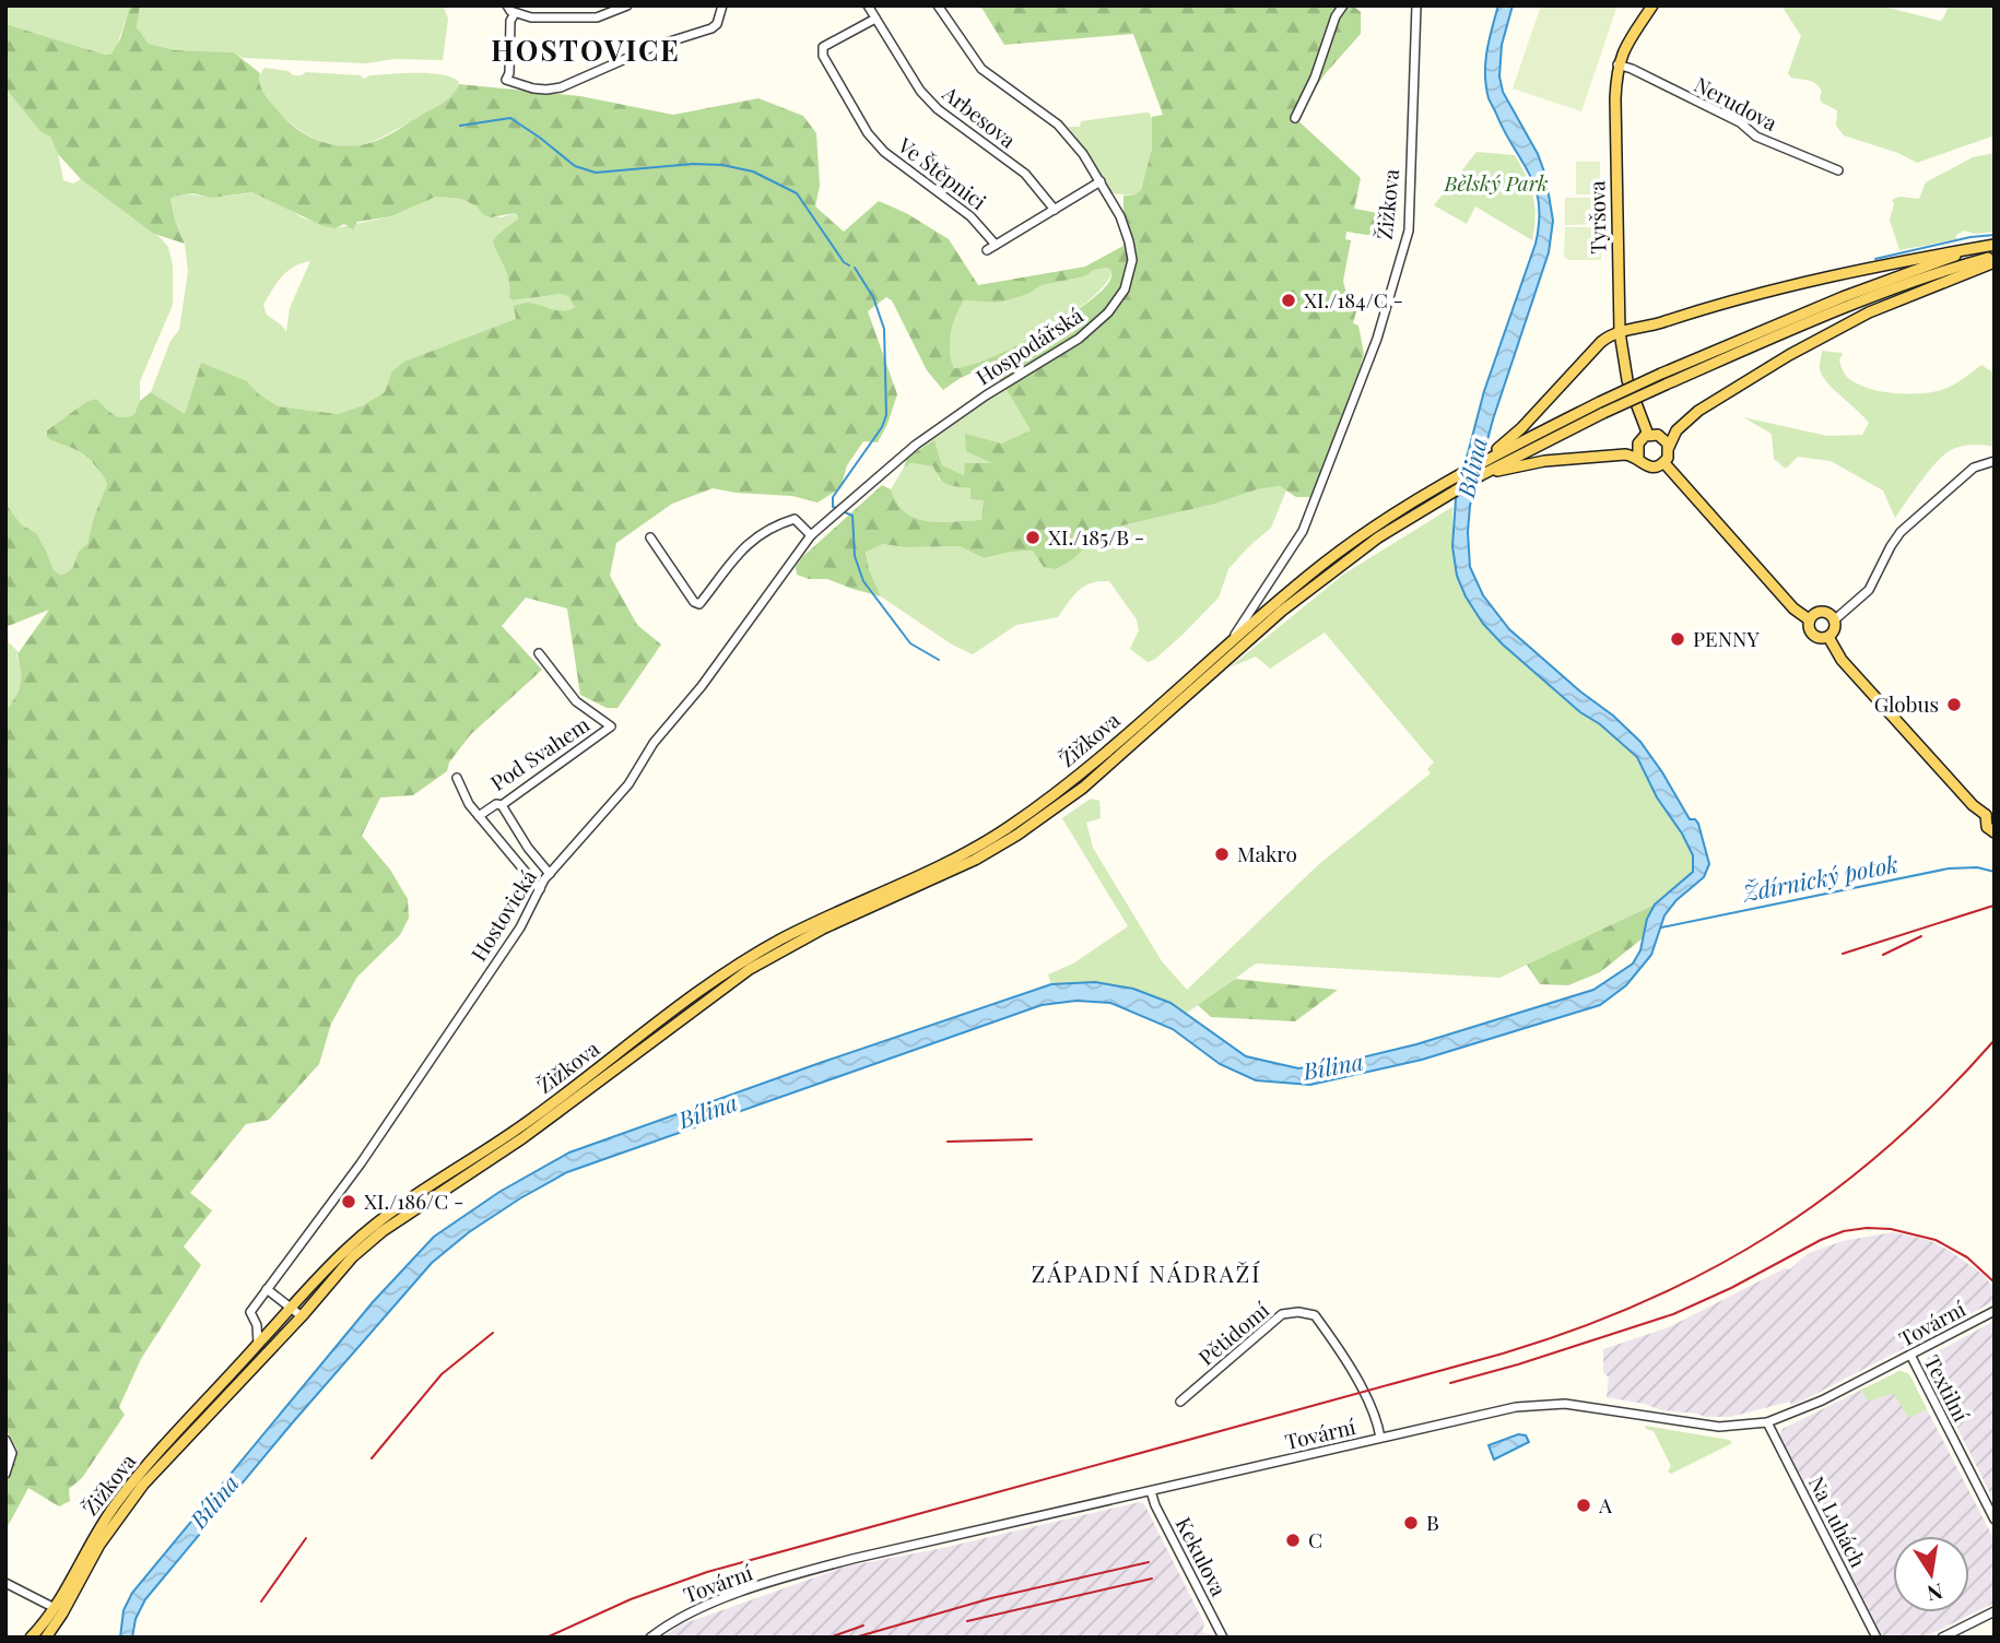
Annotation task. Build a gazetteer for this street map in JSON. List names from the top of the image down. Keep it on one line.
{"streets":{"main road":["Žižkova","Tyršova"],"street":["Nerudova","Arbesova","Ve Štěpnici","Hospodářská","Pod Svahem","Hostovická","Tovární","Pětidomí","Textilní","Na Luhách","Kekulova"]},"crossings":[["Nerudova","Tyršova"],["Arbesova","Ve Štěpnici"],["Žižkova","Hostovická"],["Hospodářská","Hostovická"],["Pod Svahem","Hostovická"],["Tovární","Pětidomí"],["Tovární","Textilní"],["Tovární","Na Luhách"],["Tovární","Kekulova"]],"districts":["HOSTOVICE","ZÁPADNÍ NÁDRAŽÍ"],"water":["Bílina","Ždírnický potok"],"parks":["Bělský Park"],"places":["XI./184/C -","XI./185/B -","PENNY","Globus","Makro","XI./186/C -","A","B","C"],"north":"bottom"}
